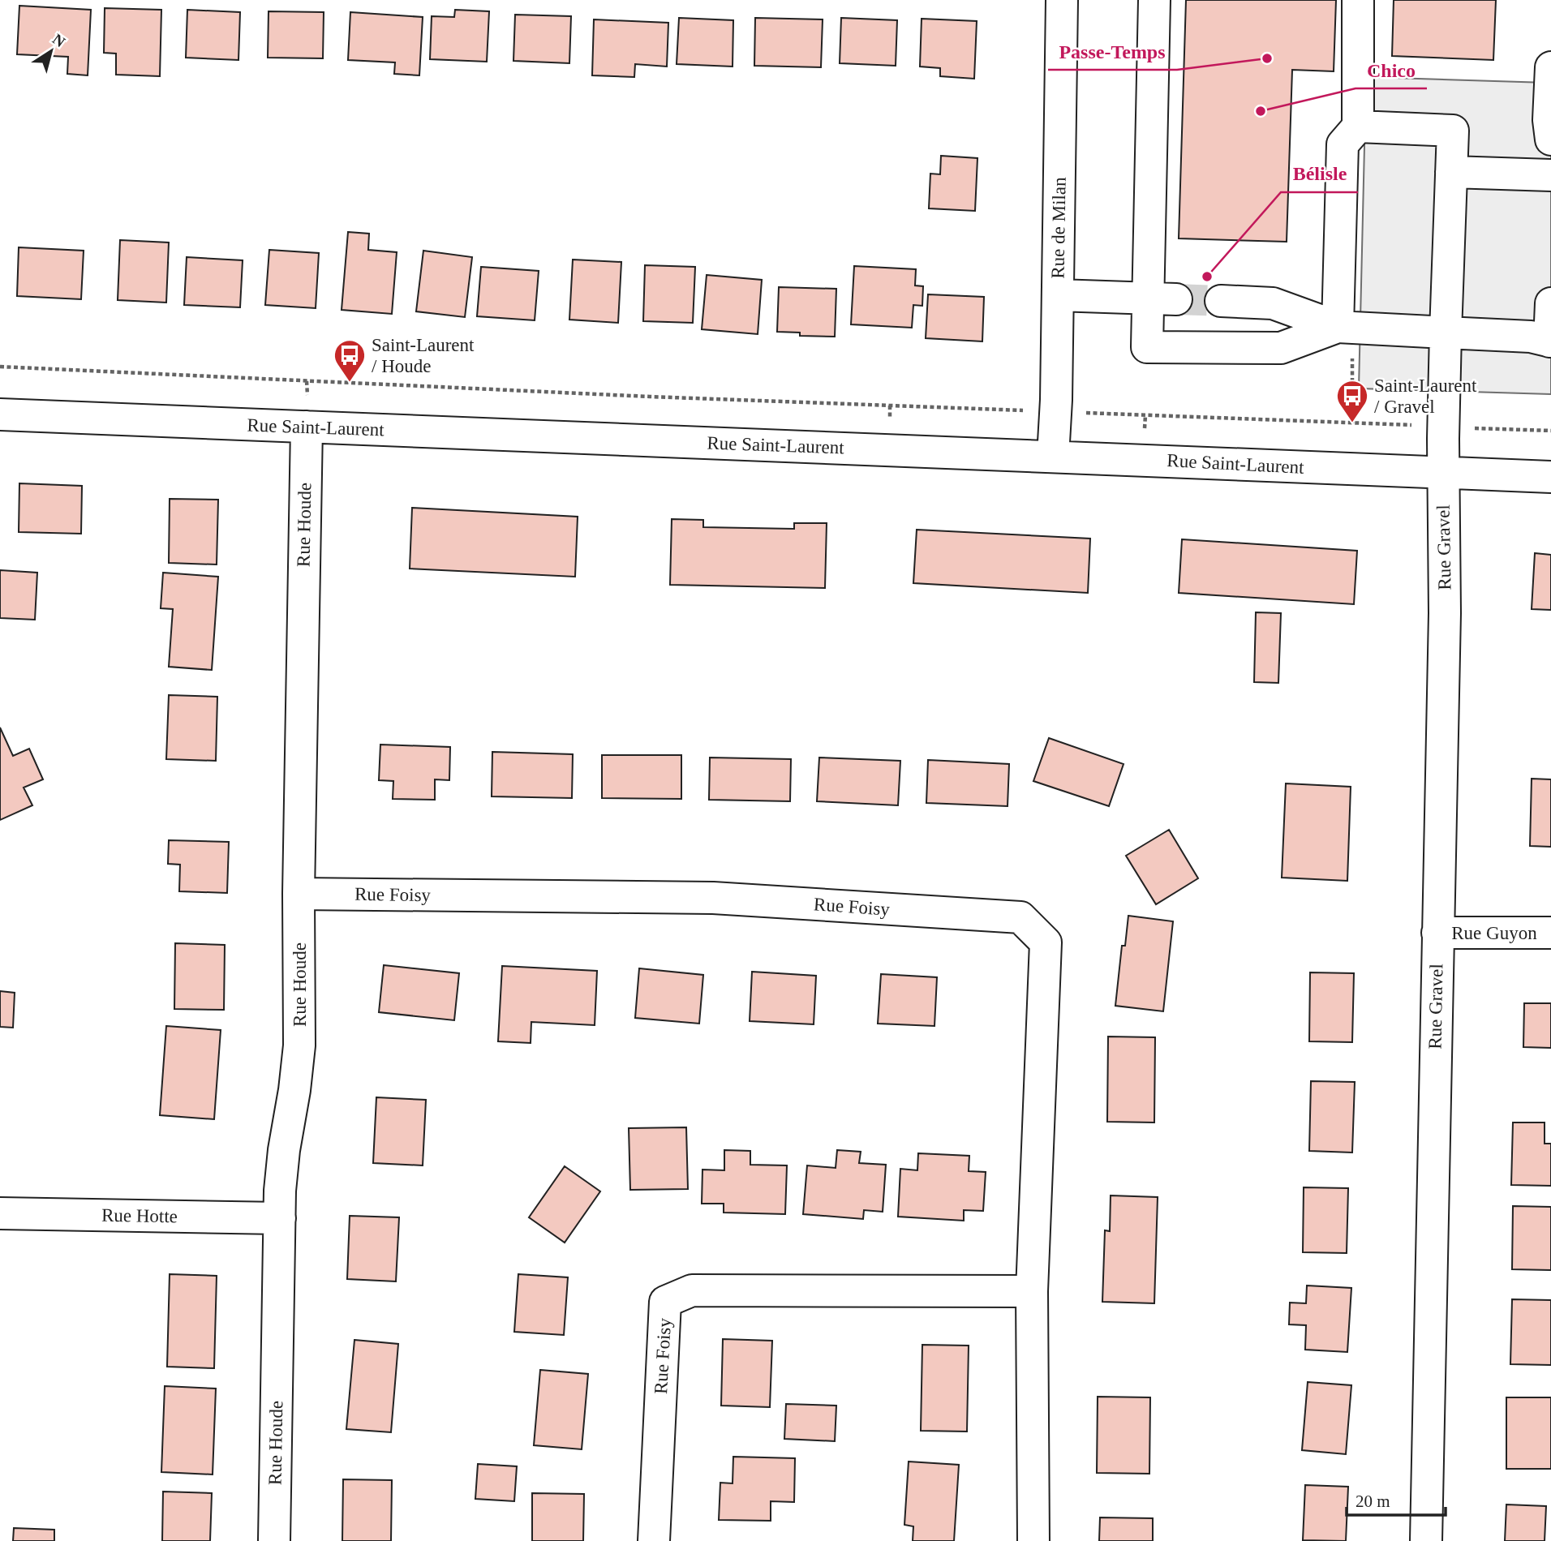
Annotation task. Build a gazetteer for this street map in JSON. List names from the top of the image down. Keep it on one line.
{"streets":{"street":["Rue de Milan","Rue Saint-Laurent","Rue Houde","Rue Gravel","Rue Foisy","Rue Guyon","Rue Hotte"]},"crossings":[["Rue de Milan","Rue Saint-Laurent"],["Rue Saint-Laurent","Rue Houde"],["Rue Saint-Laurent","Rue Gravel"],["Rue Houde","Rue Foisy"],["Rue Houde","Rue Hotte"],["Rue Gravel","Rue Guyon"]],"places":{"other":["Passe-Temps","Chico","Bélisle"],"bus stop":["Saint-Laurent / Houde","Saint-Laurent / Gravel"]},"scale_bar":"20 m","north":"top right"}
